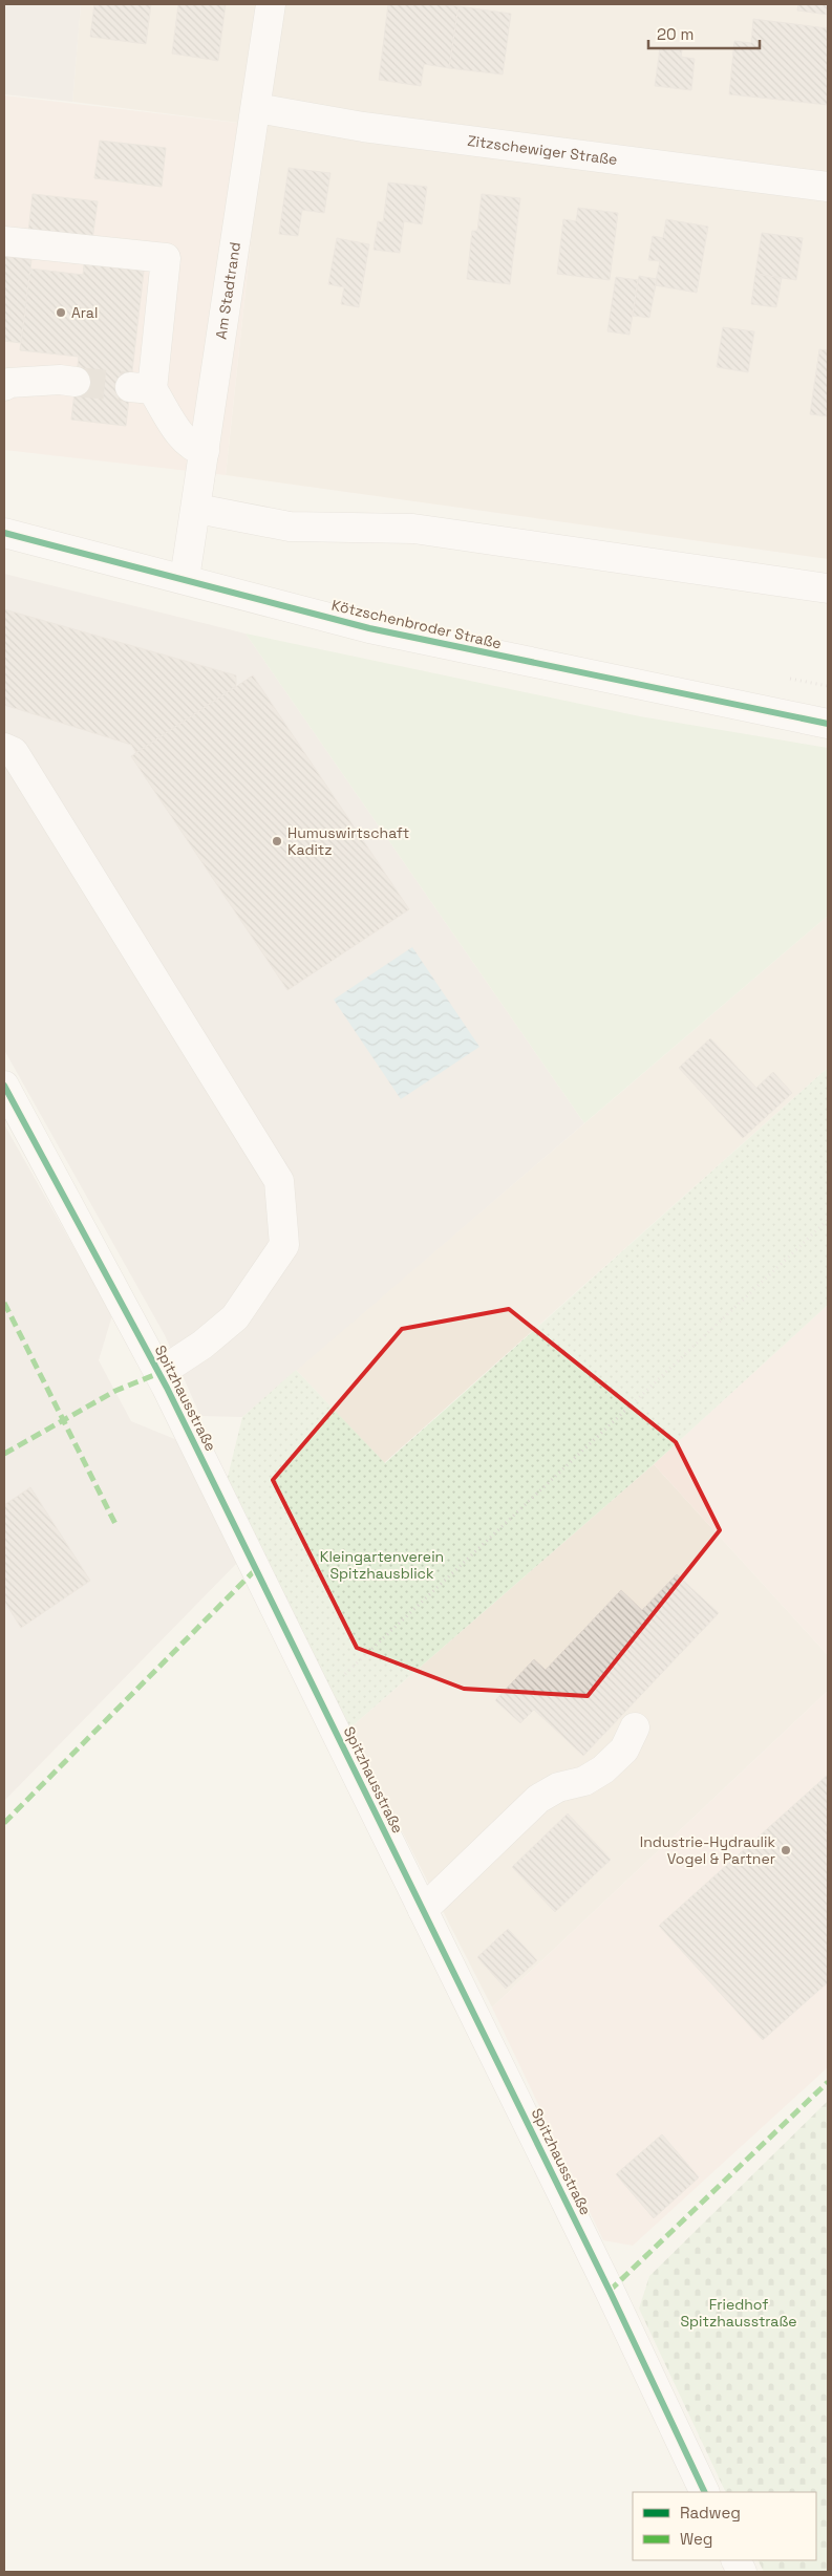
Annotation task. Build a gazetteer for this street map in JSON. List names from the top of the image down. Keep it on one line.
{"streets":{"street":["Zitzschewiger Straße","Am Stadtrand","Kötzschenbroder Straße","Spitzhausstraße"]},"crossings":[["Zitzschewiger Straße","Am Stadtrand"],["Am Stadtrand","Kötzschenbroder Straße"]],"parks":["Kleingartenverein Spitzhausblick","Friedhof Spitzhausstraße"],"places":["Aral","Humuswirtschaft Kaditz","Industrie-Hydraulik Vogel & Partner"],"legend":["Radweg","Weg"],"scale_bar":"20 m"}
